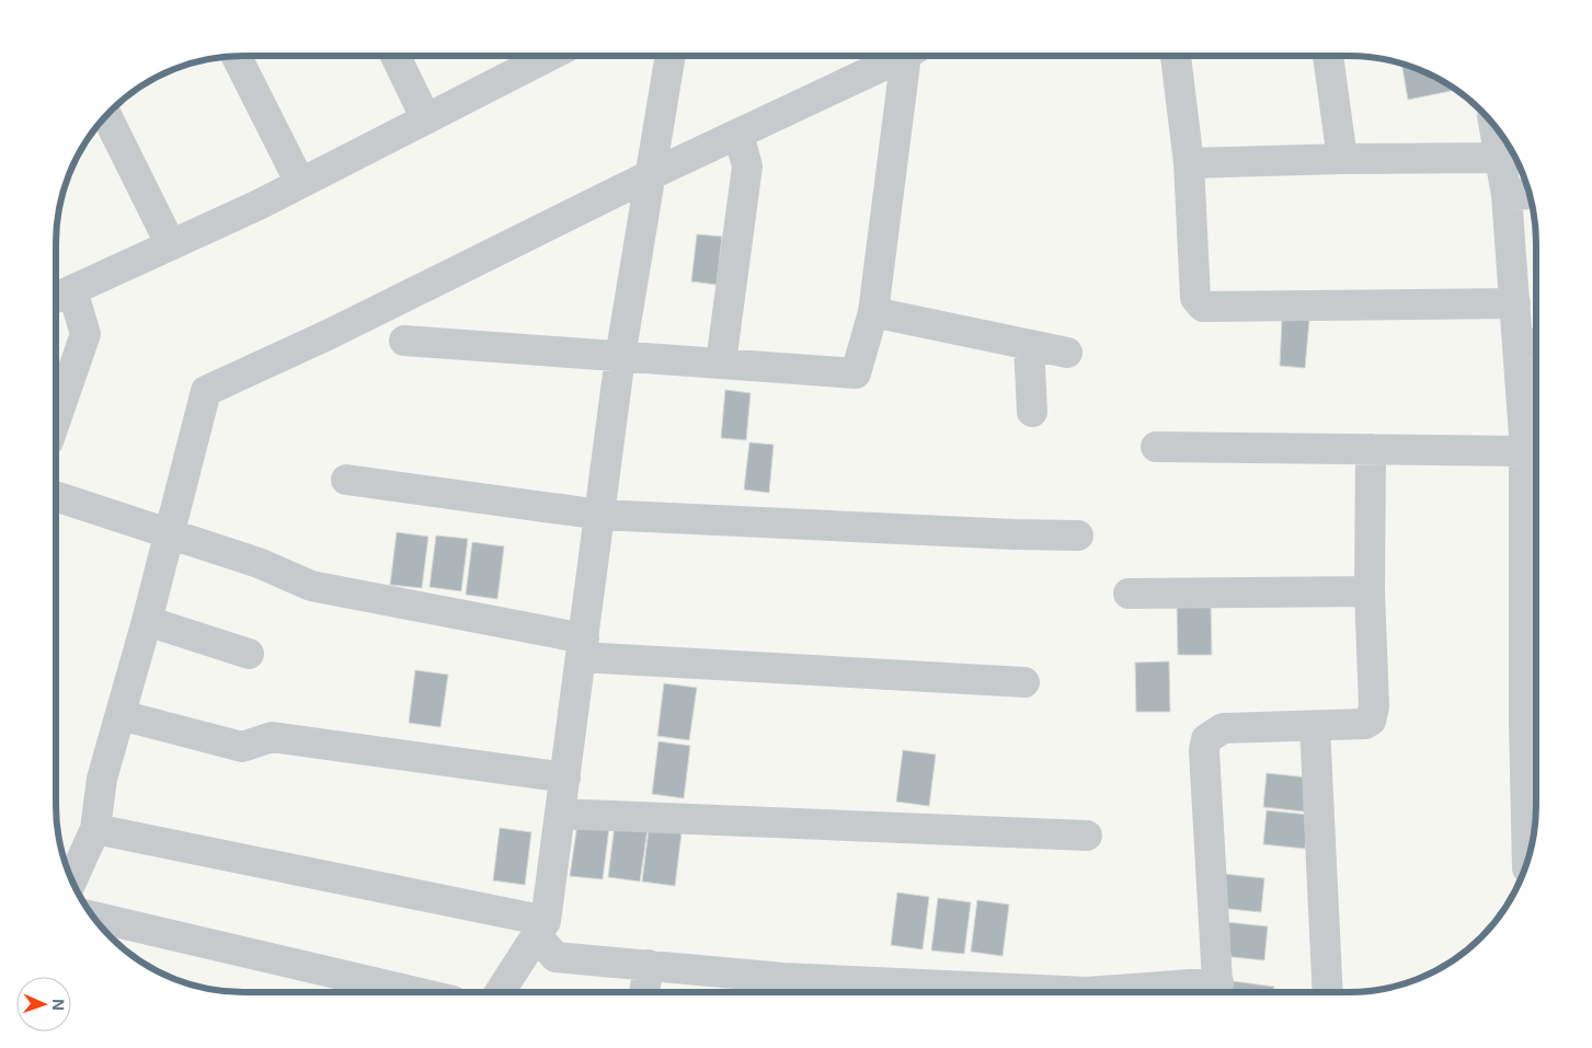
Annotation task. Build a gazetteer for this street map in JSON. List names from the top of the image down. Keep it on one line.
{"north":"right"}
